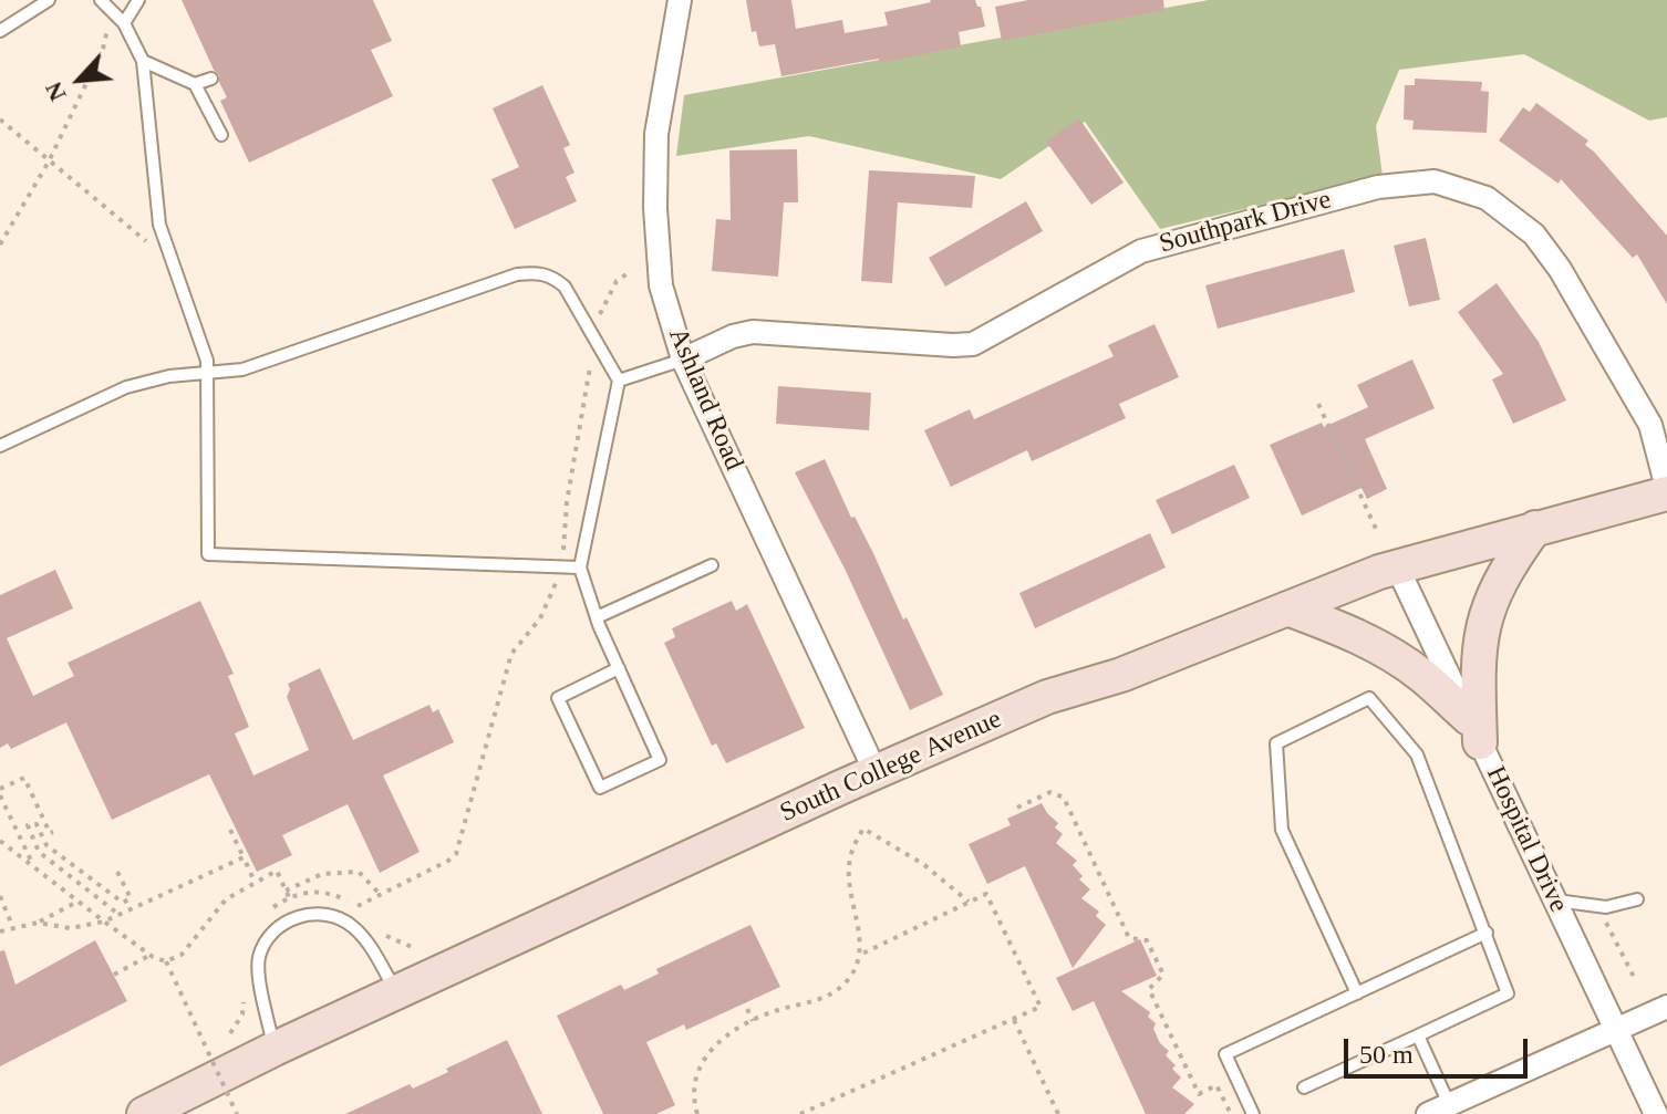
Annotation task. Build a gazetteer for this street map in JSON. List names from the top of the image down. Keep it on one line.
{"streets":{"main road":["South College Avenue"],"street":["Southpark Drive","Ashland Road","Hospital Drive"]},"crossings":[["Southpark Drive","Ashland Road"],["Southpark Drive","South College Avenue"],["Ashland Road","South College Avenue"],["South College Avenue","Hospital Drive"]],"scale_bar":"50 m","north":"bottom left"}
